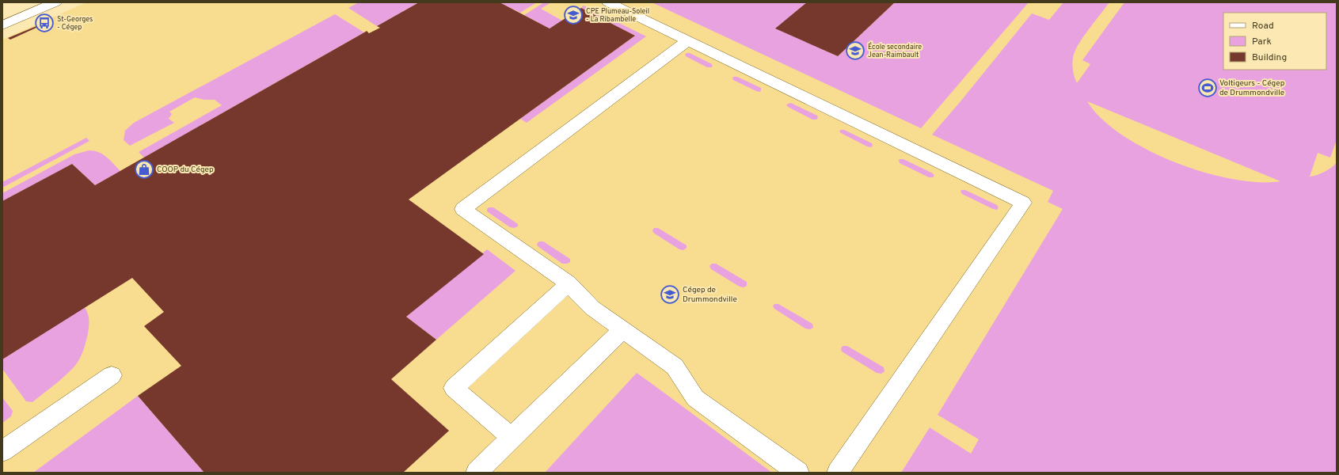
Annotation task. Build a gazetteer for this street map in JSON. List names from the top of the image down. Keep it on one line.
{"places":{"school or university":["CPE Plumeau-Soleil - La Ribambelle","École secondaire Jean-Raimbault","Cégep de Drummondville"],"bus stop":["St-Georges - Cégep"],"sports":["Voltigeurs - Cégep de Drummondville"],"shop":["COOP du Cégep"]},"legend":["Road","Park","Building"]}
